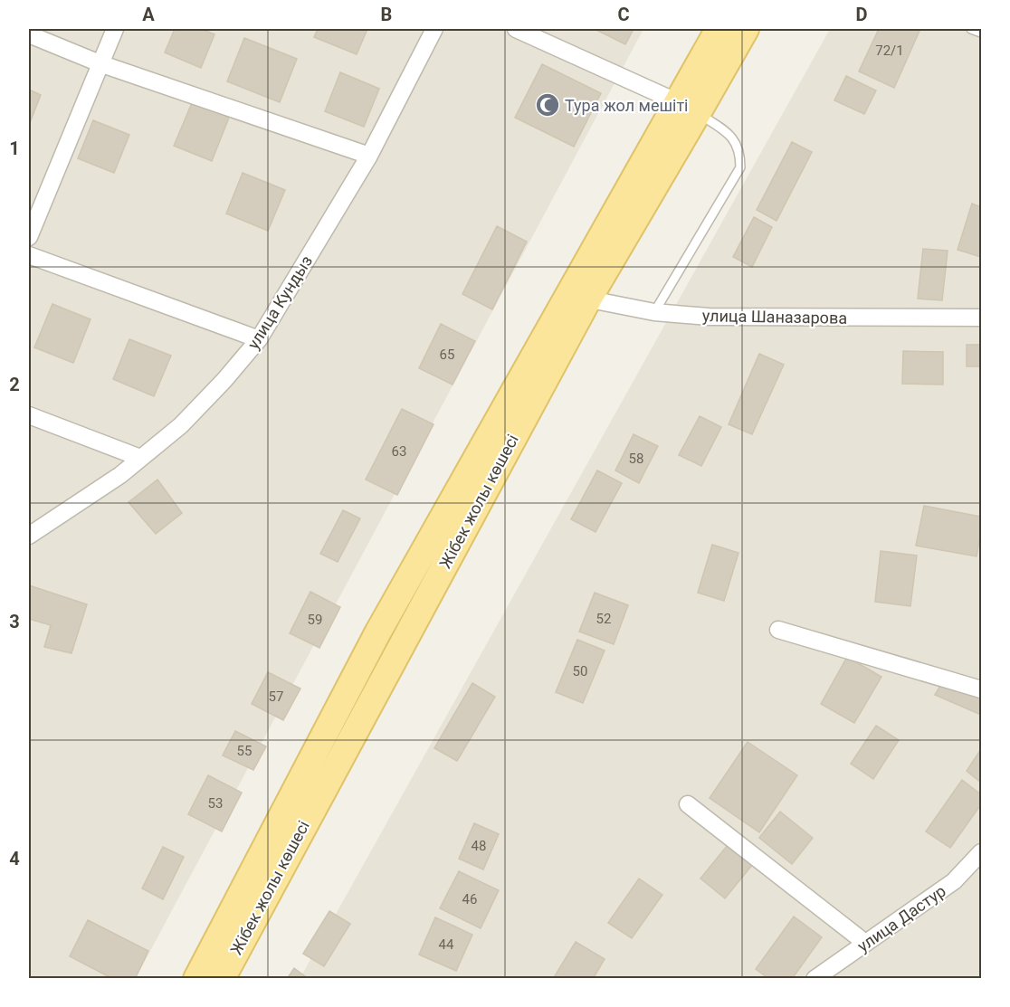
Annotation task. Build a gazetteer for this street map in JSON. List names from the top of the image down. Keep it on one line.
{"streets":{"main road":["Жібек жолы көшесі"],"street":["улица Кундыз","улица Шаназарова","улица Дастур"]},"crossings":[["улица Шаназарова","Жібек жолы көшесі"]],"places":{"mosque":["Тура жол мешіті"]},"house_numbers":["72/1","65","63","58","52","59","50","57","55","53","48","46","44"],"grid":{"columns":["A","B","C","D"],"rows":["1","2","3","4"]}}
